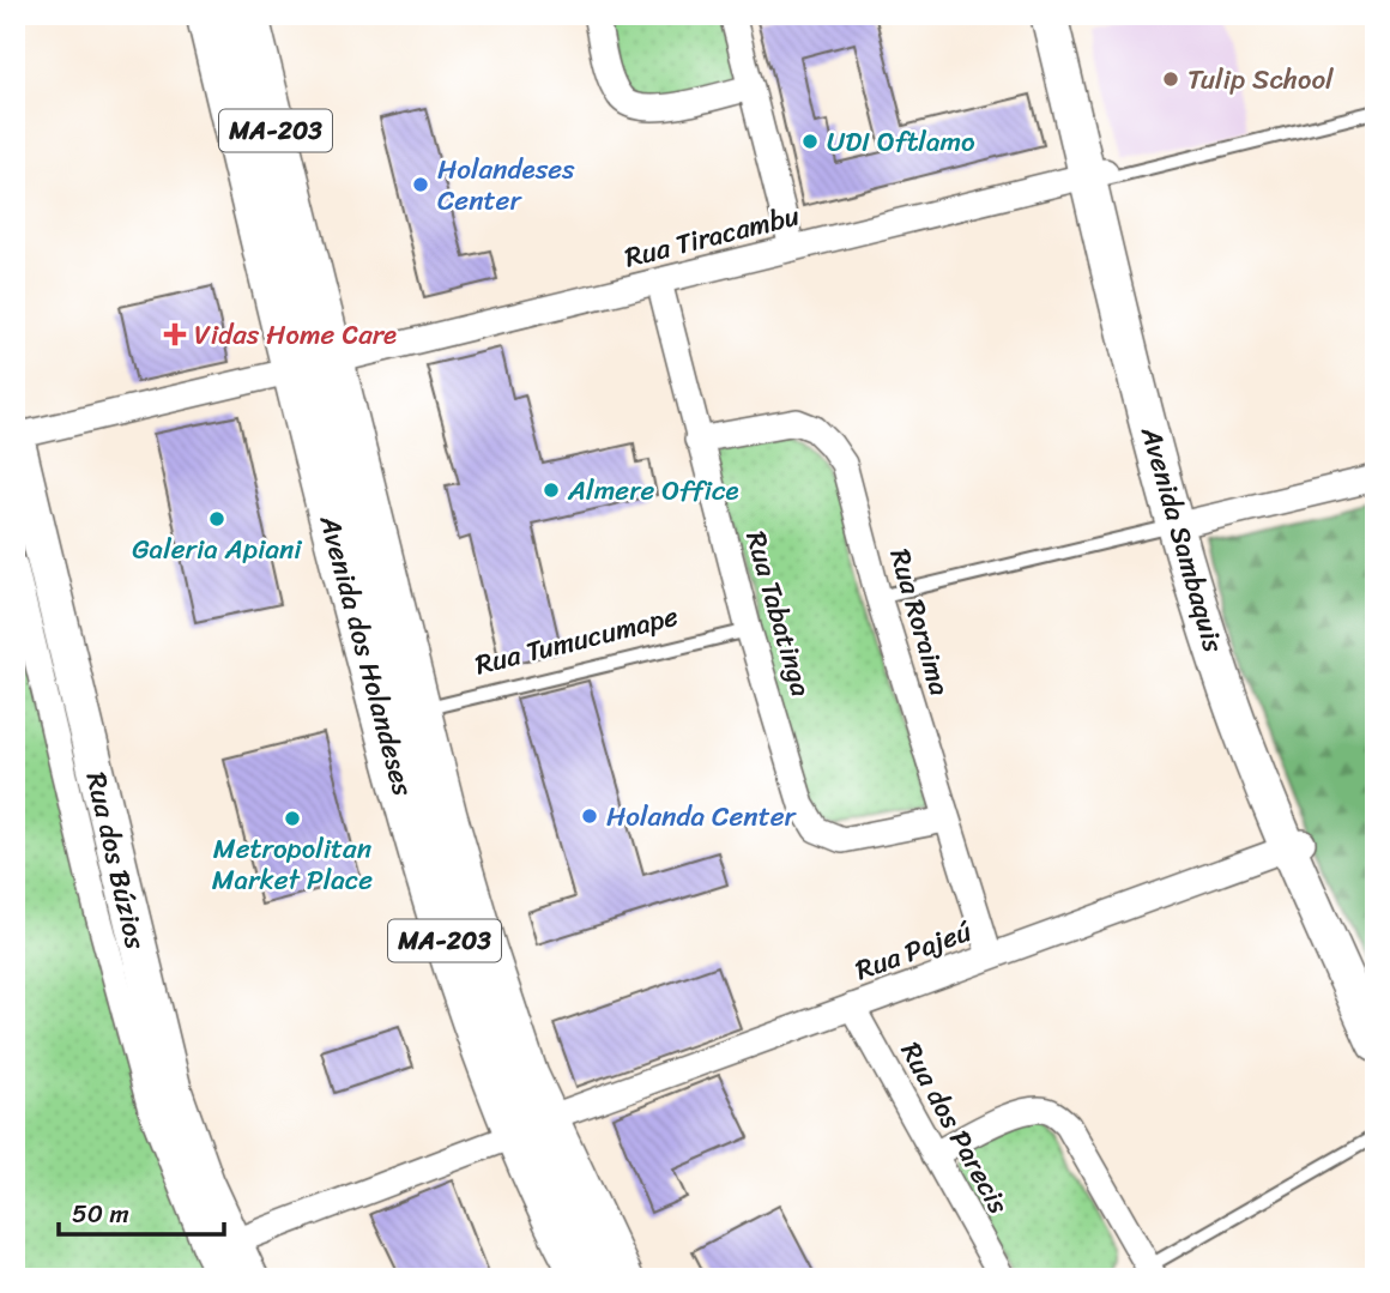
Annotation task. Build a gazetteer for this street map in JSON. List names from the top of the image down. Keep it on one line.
{"streets":{"main road":["MA-203","Avenida Sambaquis","Avenida dos Holandeses","Rua dos Búzios"],"street":["Rua Tiracambu","Rua Tabatinga","Rua Roraima","Rua Pajeú","Rua dos Parecis"],"lane":["Rua Tumucumape"]},"crossings":[["Rua Tiracambu","Avenida Sambaquis"],["Rua Tiracambu","Rua Tabatinga"],["Rua Tiracambu","Avenida dos Holandeses"],["Avenida Sambaquis","Rua Pajeú"],["Rua Tabatinga","Rua Roraima"],["Rua Tabatinga","Rua Tumucumape"],["Rua Roraima","Rua Pajeú"],["Rua Tumucumape","Avenida dos Holandeses"],["Avenida dos Holandeses","Rua Pajeú"],["Rua dos Búzios","Rua Pajeú"],["Rua Pajeú","Rua dos Parecis"]],"places":{"other":["Tulip School","UDI Oftlamo","Holandeses Center","Almere Office","Galeria Apiani","Holanda Center","Metropolitan Market Place"],"health":["Vidas Home Care"]},"scale_bar":"50 m"}
